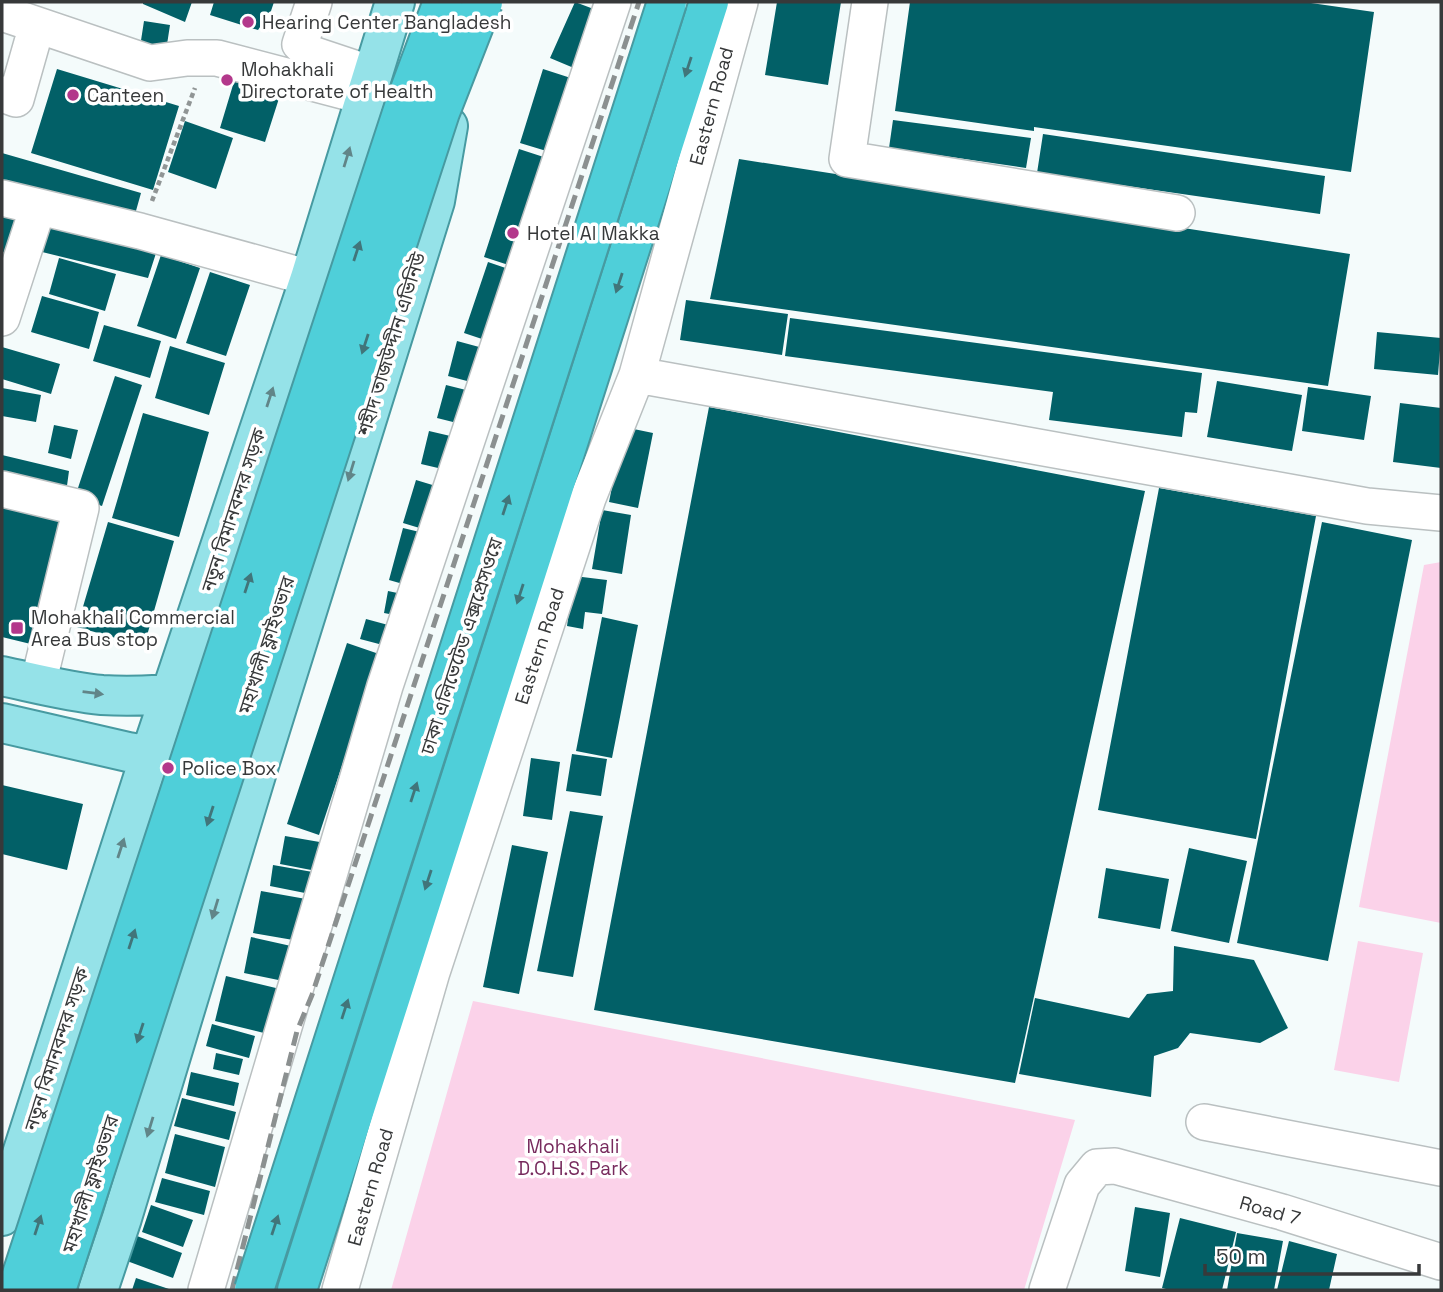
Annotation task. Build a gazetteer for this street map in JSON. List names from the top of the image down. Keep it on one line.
{"streets":{"highway":["মহাখালী ফ্লাইওভার","ঢাকা এলিভেটেড এক্সপ্রেসওয়ে"],"main road":["শহীদ তাজউদ্দীন এভিনিউ","নতুন বিমানবন্দর সড়ক"],"street":["Eastern Road","Road 7"]},"one_way":["শহীদ তাজউদ্দীন এভিনিউ"],"parks":["Mohakhali D.O.H.S. Park"],"places":{"other":["Hearing Center Bangladesh","Mohakhali Directorate of Health","Canteen","Hotel Al Makka","Police Box"],"transit":["Mohakhali Commercial Area Bus stop"]},"scale_bar":"50 m"}
